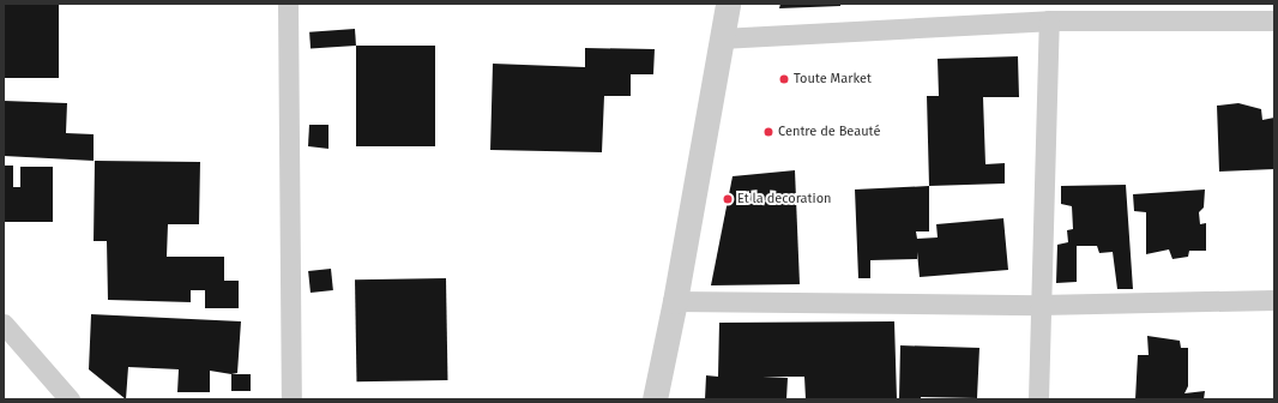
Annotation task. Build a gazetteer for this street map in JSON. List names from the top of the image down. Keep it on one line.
{"places":["Toute Market","Centre de Beauté","Et la decoration"]}
